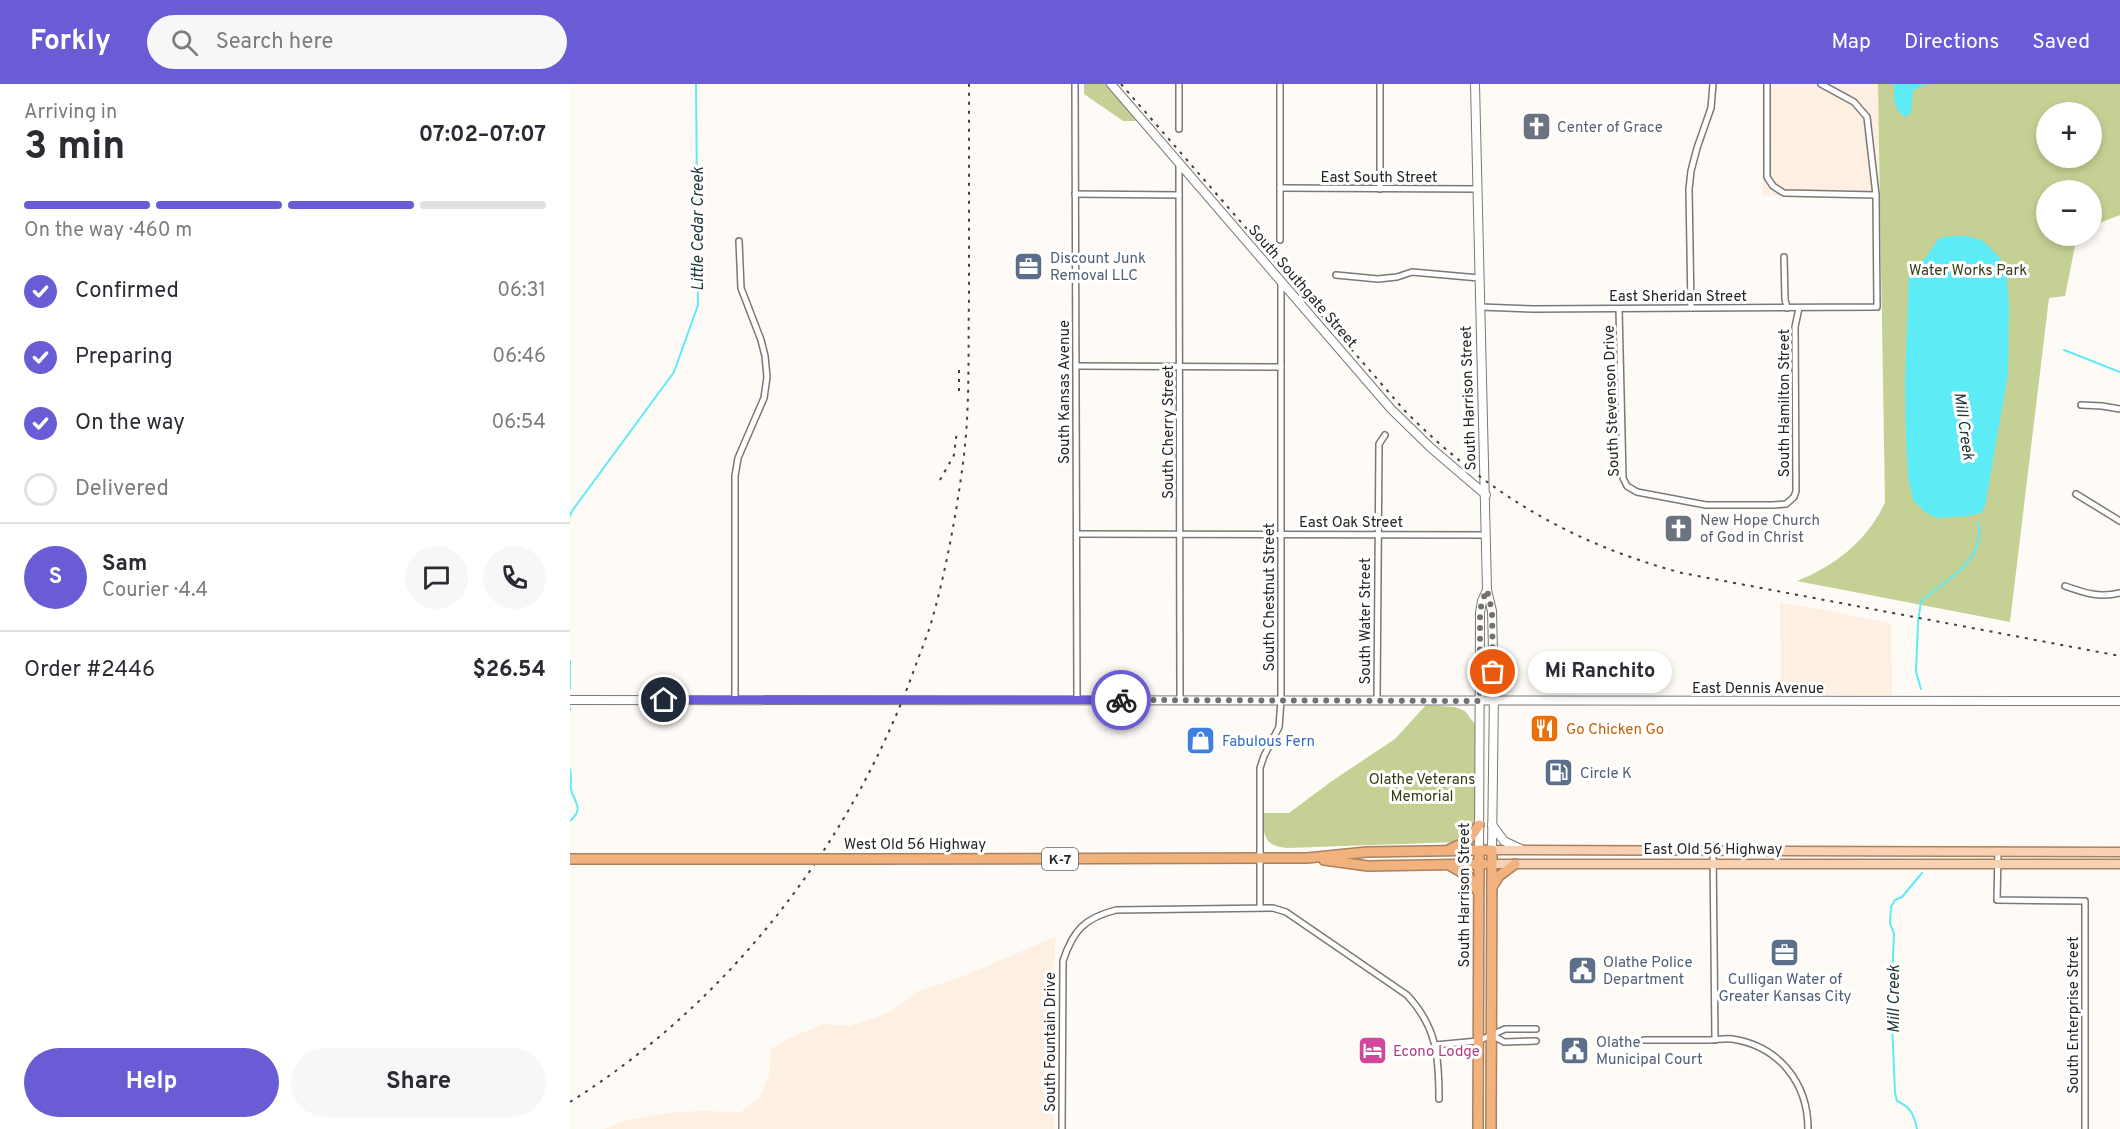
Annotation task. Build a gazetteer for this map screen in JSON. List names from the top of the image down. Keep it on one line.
{"streets":{"highway":["South Harrison Street","West Old 56 Highway","East Old 56 Highway","K-7"],"street":["East South Street","South Southgate Street","East Sheridan Street","South Kansas Avenue","South Stevenson Drive","South Hamilton Street","South Cherry Street","East Oak Street","South Chestnut Street","South Water Street","East Dennis Avenue","South Enterprise Street","South Fountain Drive"]},"crossings":[["East South Street","South Harrison Street"],["South Southgate Street","South Harrison Street"],["South Southgate Street","South Cherry Street"],["South Southgate Street","South Chestnut Street"],["East Sheridan Street","South Harrison Street"],["East Sheridan Street","South Stevenson Drive"],["East Sheridan Street","South Hamilton Street"],["South Kansas Avenue","East Oak Street"],["South Kansas Avenue","East Dennis Avenue"],["South Harrison Street","East Oak Street"],["South Harrison Street","East Dennis Avenue"],["South Harrison Street","East Old 56 Highway"],["South Stevenson Drive","South Hamilton Street"],["South Cherry Street","East Oak Street"],["South Cherry Street","East Dennis Avenue"],["East Oak Street","South Chestnut Street"],["East Oak Street","South Water Street"],["South Chestnut Street","East Dennis Avenue"],["South Chestnut Street","West Old 56 Highway"],["South Chestnut Street","East Old 56 Highway"],["South Chestnut Street","South Fountain Drive"],["South Water Street","East Dennis Avenue"],["West Old 56 Highway","East Old 56 Highway"],["East Old 56 Highway","South Enterprise Street"]],"water":["Little Cedar Creek","Mill Creek"],"parks":["Water Works Park","Olathe Veterans Memorial"],"places":{"church":["Center of Grace","New Hope Church of God in Christ"],"office":["Discount Junk Removal LLC","Culligan Water of Greater Kansas City"],"other":["Mi Ranchito"],"restaurant":["Go Chicken Go"],"shop":["Fabulous Fern"],"fuel station":["Circle K"],"public building":["Olathe Police Department","Olathe Municipal Court"],"hotel":["Econo Lodge"]},"page":{"header":"Forkly","search":"Search here","nav":["Map","Directions","Saved"],"heading":["3 min","Arriving in","07:02–07:07"],"panel":["Sam","Courier · 4.4","Order #2446","$26.54"],"map_buttons":["+","−"],"bar":"On the way · 460 m","list":[["Confirmed","06:31"],["Preparing","06:46"],["On the way","06:54"],"Delivered"],"round":"S","bubble":"Mi Ranchito","buttons":["Help","Share"]}}
